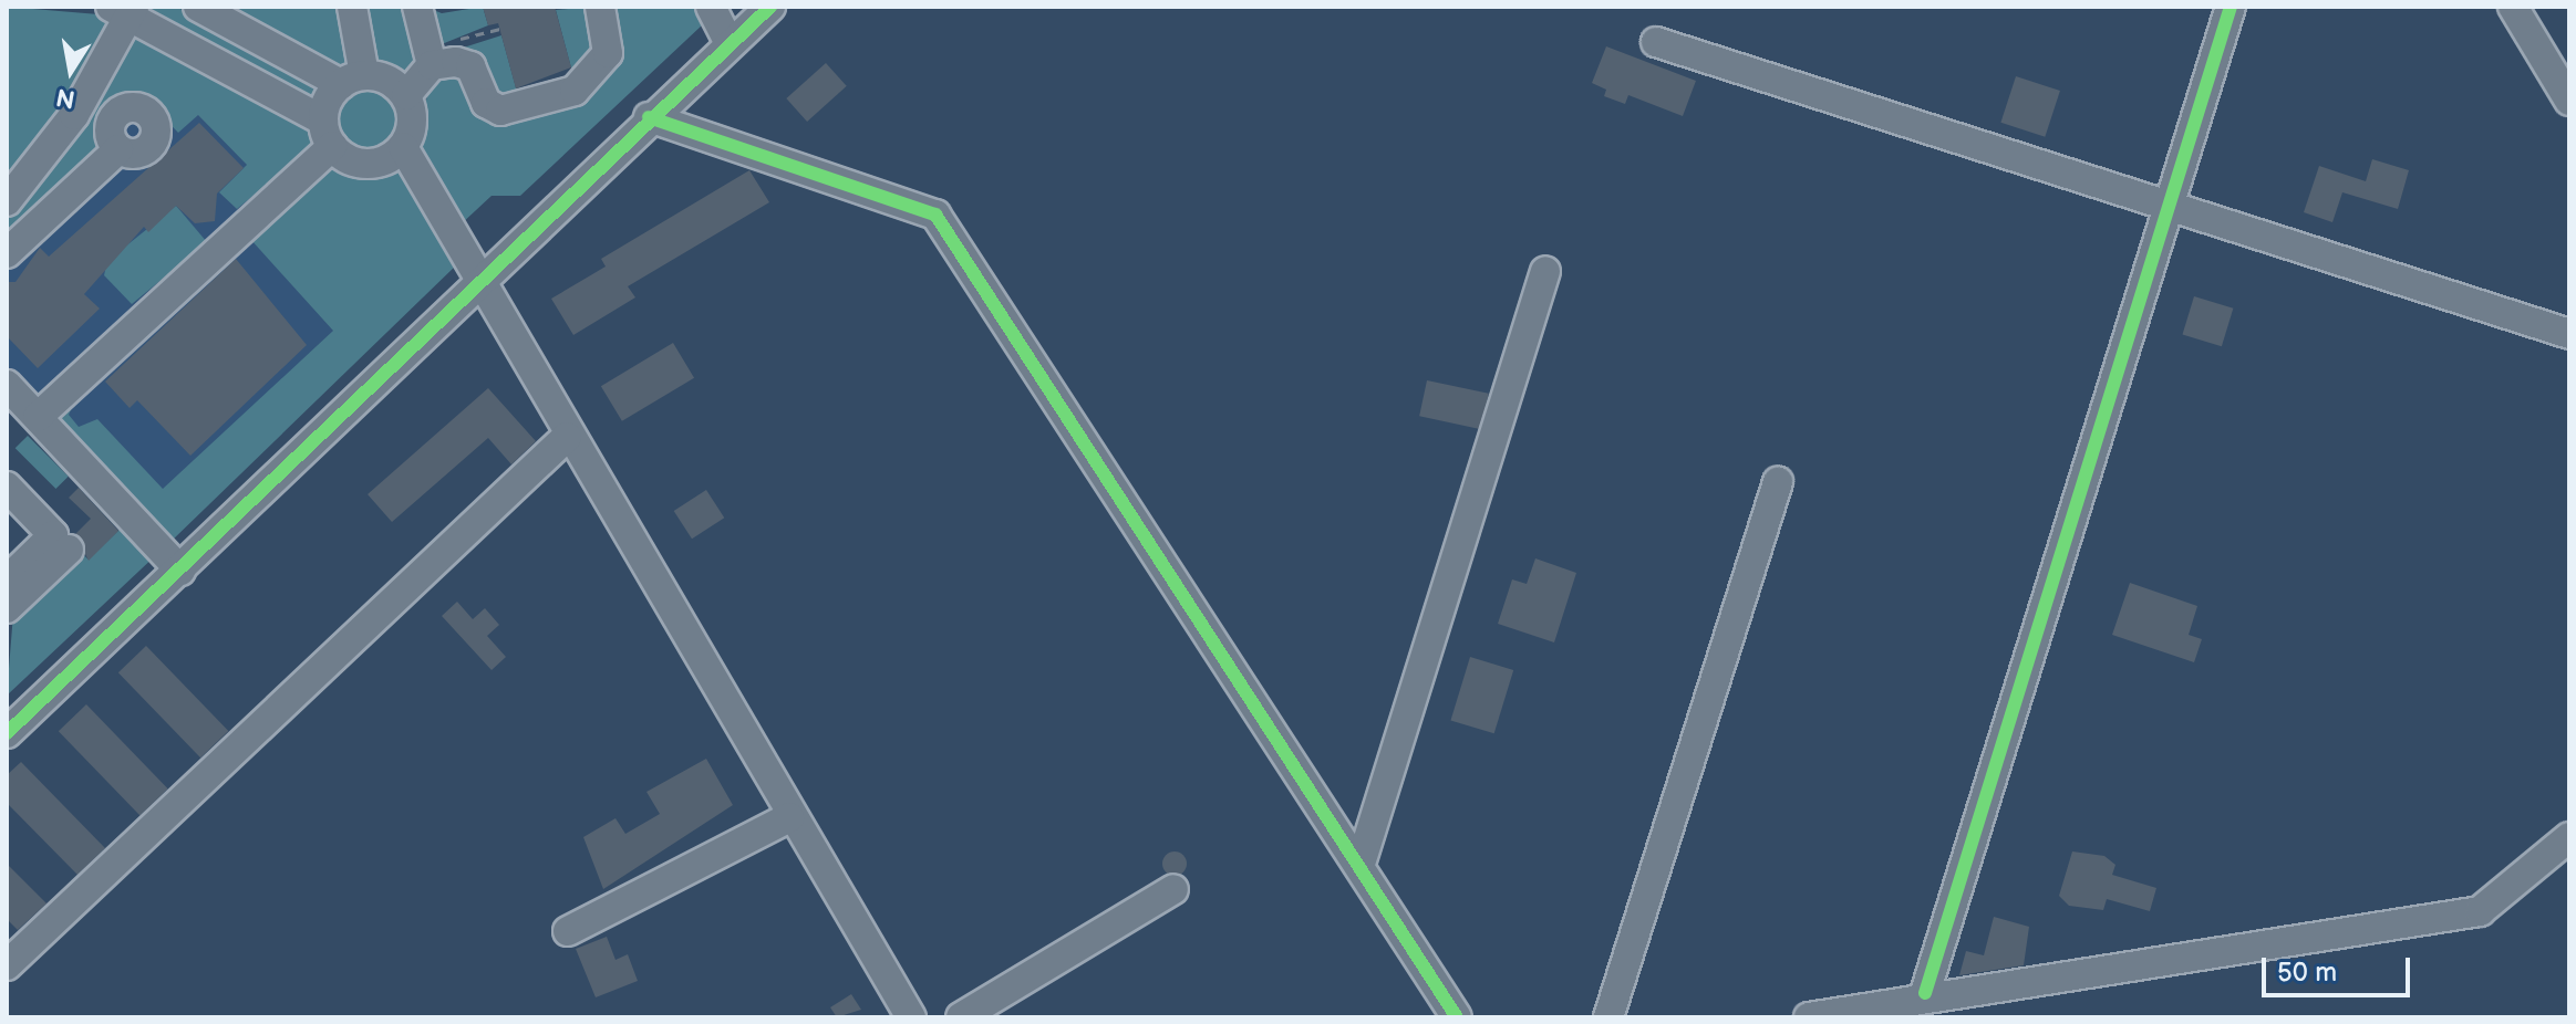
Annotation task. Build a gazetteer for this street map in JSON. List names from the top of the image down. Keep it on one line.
{"scale_bar":"50 m","north":"bottom"}
